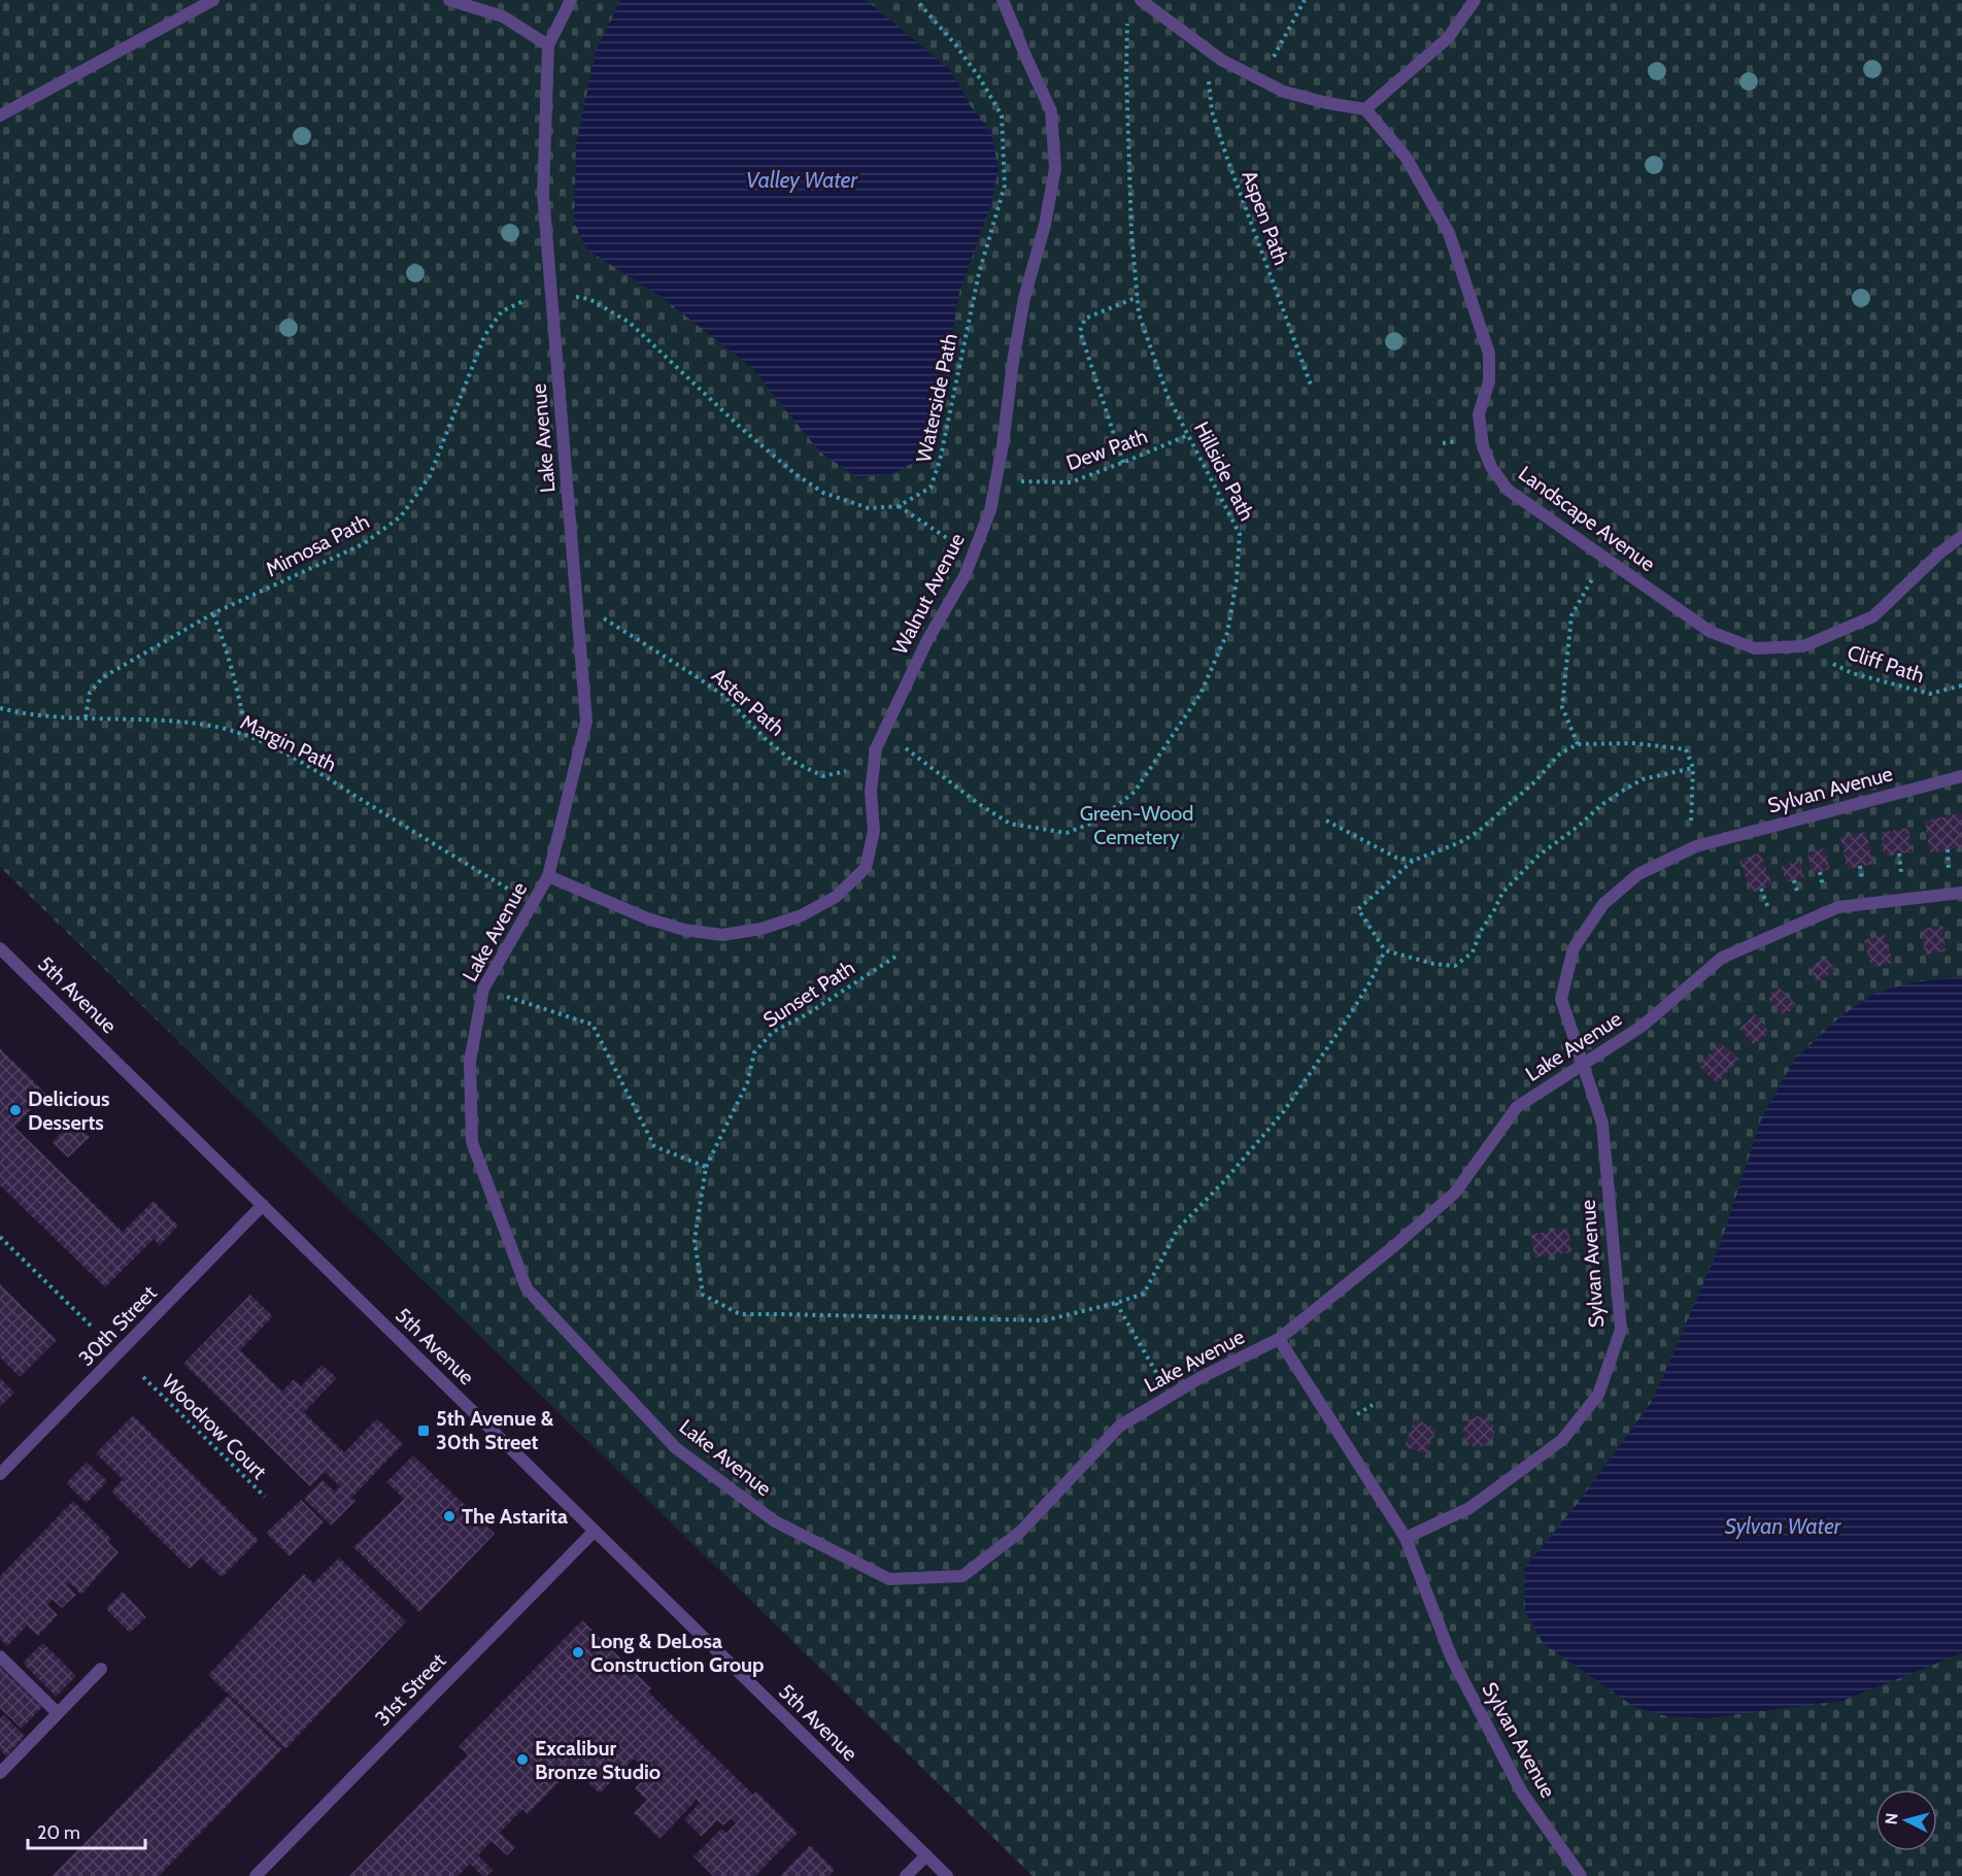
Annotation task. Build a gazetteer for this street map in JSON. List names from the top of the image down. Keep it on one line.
{"streets":{"street":["Lake Avenue","Landscape Avenue","Walnut Avenue","Sylvan Avenue","5th Avenue","30th Street","31st Street"],"path":["Aspen Path","Waterside Path","Dew Path","Hillside Path","Mimosa Path","Cliff Path","Aster Path","Margin Path","Sunset Path","Woodrow Court"]},"crossings":[["Waterside Path","Lake Avenue"],["Waterside Path","Mimosa Path"],["Lake Avenue","Mimosa Path"],["Lake Avenue","Walnut Avenue"],["Lake Avenue","Aster Path"],["Lake Avenue","Margin Path"],["Lake Avenue","Sylvan Avenue"],["Dew Path","Hillside Path"],["Dew Path","Walnut Avenue"],["Hillside Path","Walnut Avenue"],["Landscape Avenue","Cliff Path"],["Mimosa Path","Margin Path"],["Walnut Avenue","Aster Path"],["5th Avenue","30th Street"],["5th Avenue","31st Street"]],"water":["Valley Water","Sylvan Water"],"parks":["Green-Wood Cemetery"],"places":{"other":["Delicious Desserts","The Astarita","Long & DeLosa Construction Group","Excalibur Bronze Studio"],"transit":["5th Avenue & 30th Street"]},"scale_bar":"20 m","north":"left"}
